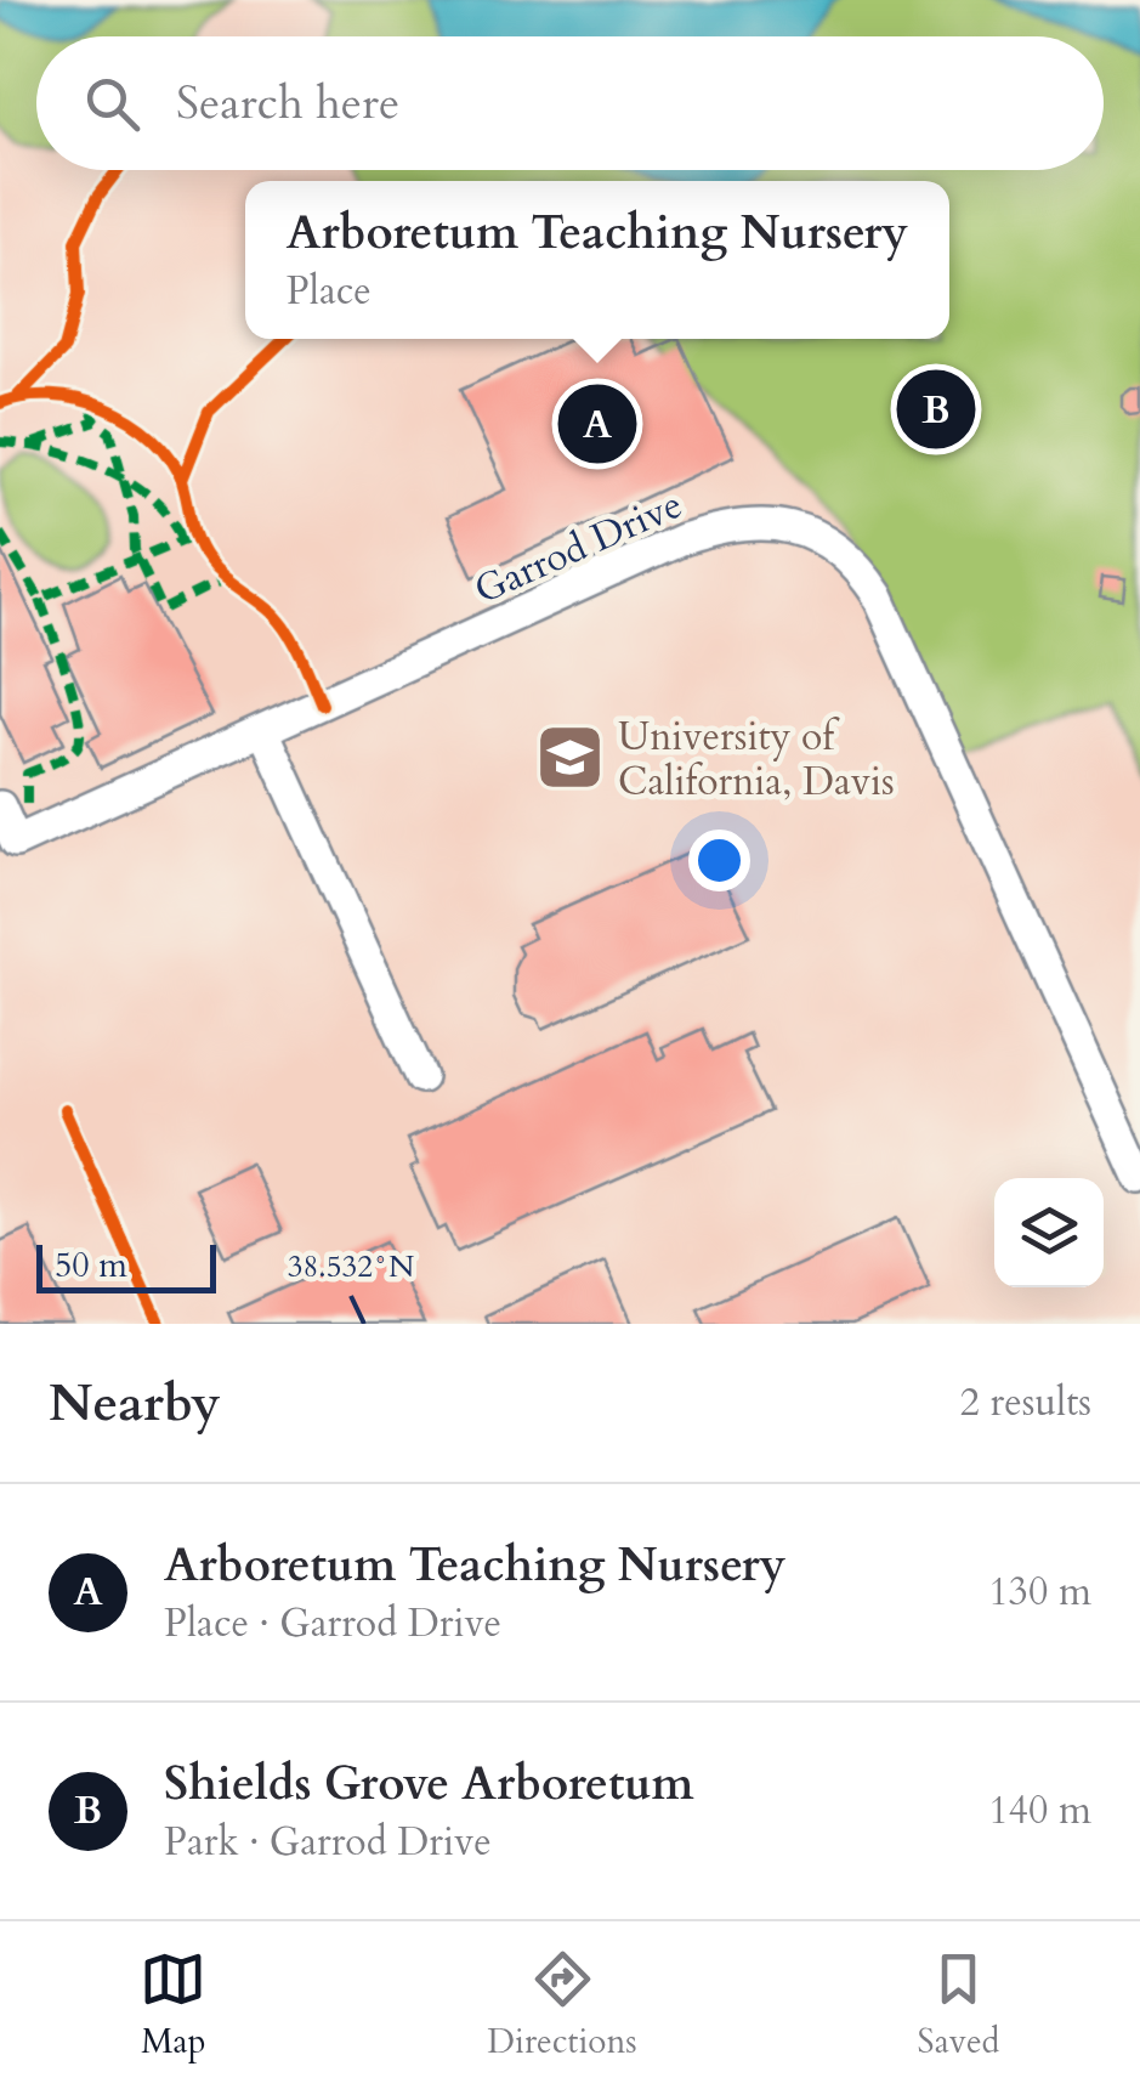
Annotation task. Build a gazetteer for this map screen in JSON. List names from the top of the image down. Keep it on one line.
{"streets":{"street":["Garrod Drive"]},"places":{"school or university":["University of California, Davis"]},"scale_bar":"50 m","page":{"search":"Search here","popup":["Arboretum Teaching Nursery","Place"],"pins":["B","A"],"scale":"50 m","heading":["Nearby","2 results"],"list":[{"mark":"A","name":"Arboretum Teaching Nursery","note":"Place · Garrod Drive","value":"130 m"},{"mark":"B","name":"Shields Grove Arboretum","note":"Park · Garrod Drive","value":"140 m"}],"nav":["Map","Directions","Saved"]},"coordinates":["38.532°N"]}
